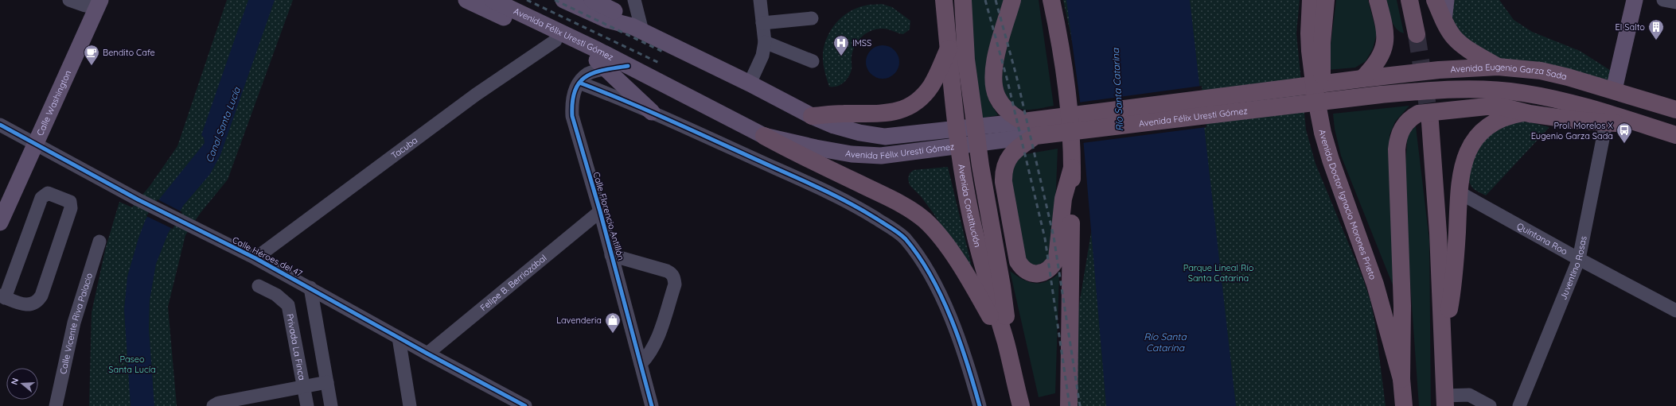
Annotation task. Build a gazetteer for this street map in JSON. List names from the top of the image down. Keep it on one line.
{"streets":{"highway":["Avenida Félix Uresti Gómez","Avenida Eugenio Garza Sada","Avenida Doctor Ignacio Morones Prieto","Avenida Constitución"],"main road":["Calle Washington"],"street":["Tacuba","Calle Florencio Antillón","Quintana Roo","Calle Héroes del 47","Juventino Rosas","Felipe B. Berriozábal","Calle Vicente Riva Palacio","Privada La Finca"]},"crossings":[["Avenida Félix Uresti Gómez","Avenida Eugenio Garza Sada"],["Avenida Félix Uresti Gómez","Calle Florencio Antillón"],["Calle Washington","Calle Héroes del 47"],["Tacuba","Calle Héroes del 47"],["Calle Florencio Antillón","Felipe B. Berriozábal"],["Quintana Roo","Juventino Rosas"],["Calle Héroes del 47","Felipe B. Berriozábal"]],"water":["Río Santa Catarina","Canal Santa Lucía"],"parks":["Parque Lineal Río Santa Catarina","Paseo Santa Lucía"],"places":{"building":["El Salto"],"hospital":["IMSS"],"cafe":["Bendito Cafe"],"bus stop":["Prol. Morelos X Eugenio Garza Sada"],"shop":["Lavenderia"]},"north":"left"}
